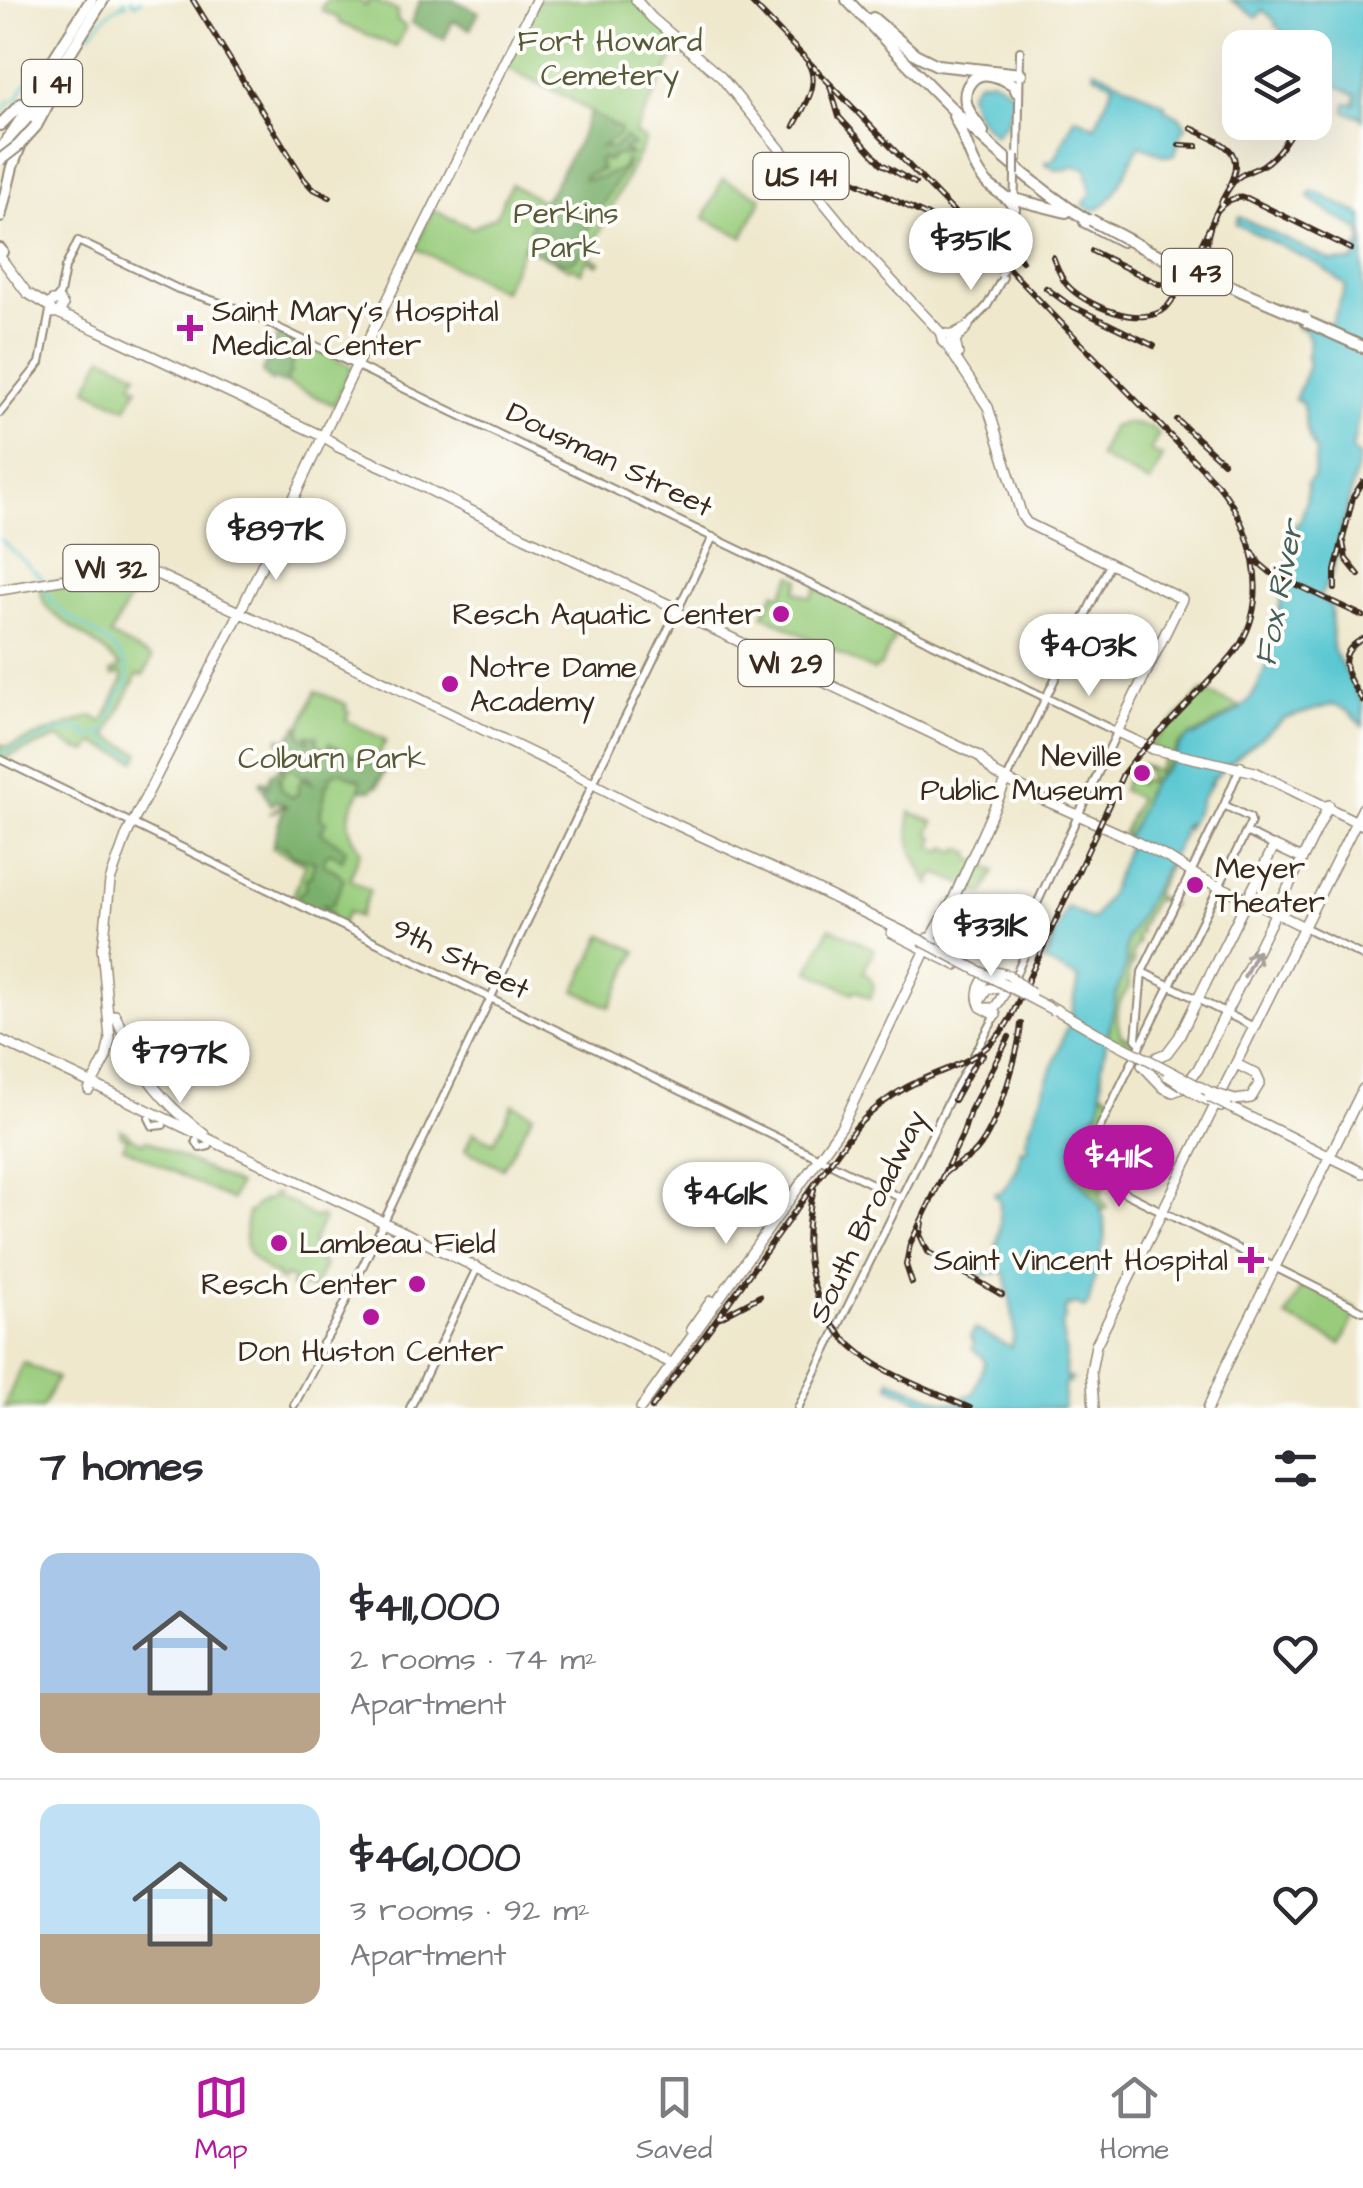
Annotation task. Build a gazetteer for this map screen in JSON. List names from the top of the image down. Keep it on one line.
{"streets":{"highway":["I 41","I 43"],"main road":["US 141","Dousman Street","WI 32","WI 29"],"street":["9th Street","South Broadway"]},"crossings":[["Dousman Street","WI 29"],["Dousman Street","South Broadway"],["WI 29","South Broadway"],["9th Street","South Broadway"]],"water":["Fox River"],"parks":["Fort Howard Cemetery","Perkins Park","Colburn Park"],"places":{"health":["Saint Mary's Hospital Medical Center","Saint Vincent Hospital"],"other":["Resch Aquatic Center","Notre Dame Academy","Neville Public Museum","Meyer Theater","Lambeau Field","Resch Center","Don Huston Center"]},"page":{"price":["$351K","$897K","$403K","$331K","$797K","$411K","$461K"],"heading":"7 homes","list":[{"name":"$411,000","note":"2 rooms · 74 m² · Apartment"},{"name":"$461,000","note":"3 rooms · 92 m² · Apartment"}],"tabs":["Map","Saved","Home"]}}
